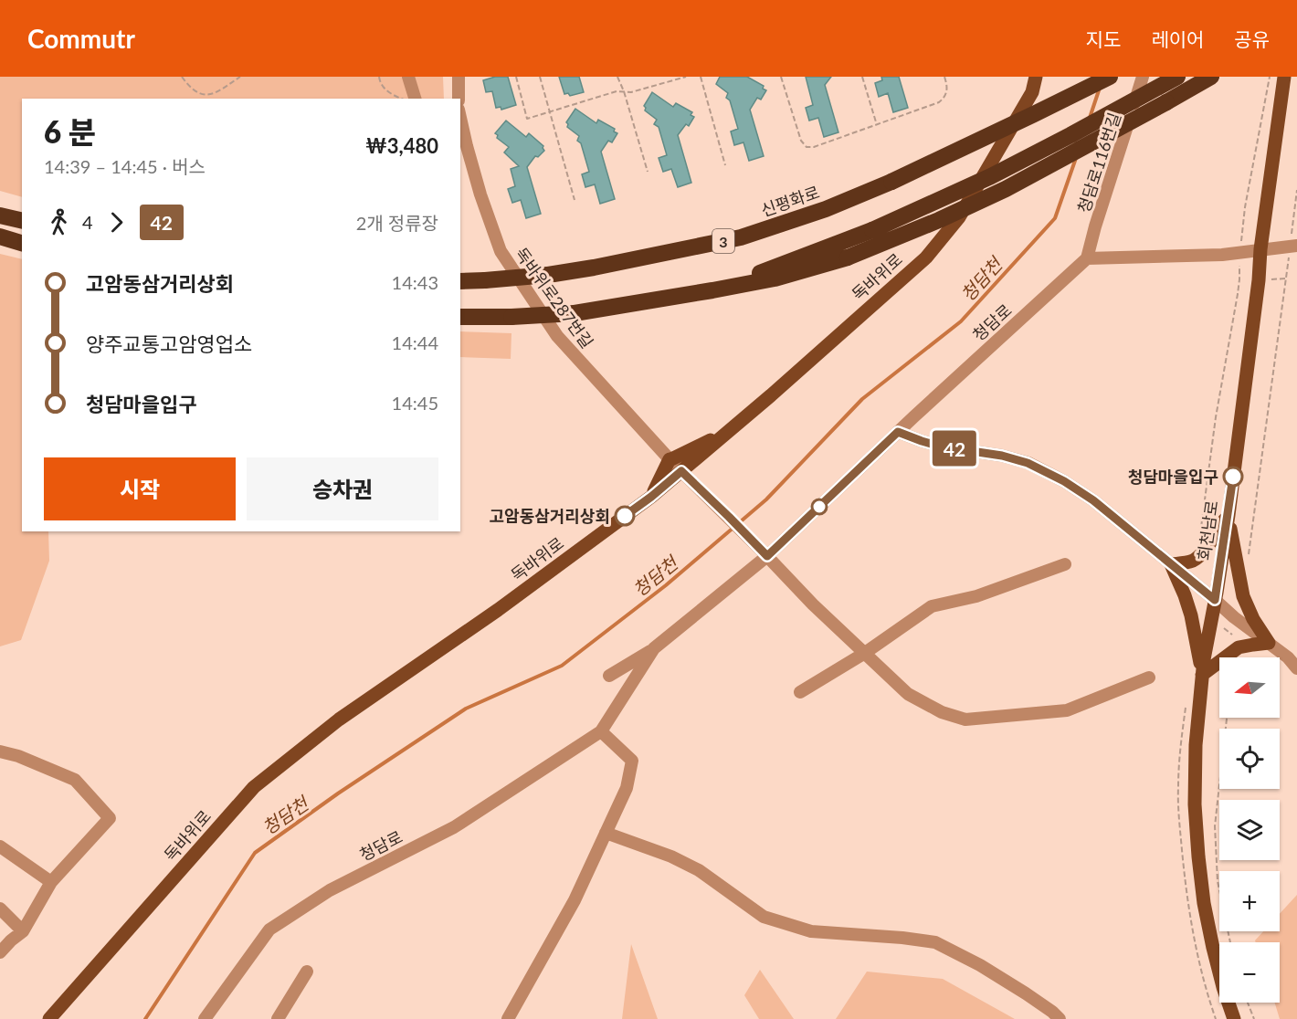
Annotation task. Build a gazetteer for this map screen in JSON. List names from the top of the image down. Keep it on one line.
{"streets":{"highway":["신평화로","3"],"main road":["독바위로","회천남로"],"street":["청담로116번길","독바위로287번길","청담로"]},"crossings":[["청담로116번길","청담로"],["독바위로","독바위로287번길"]],"water":["청담천"],"places":["청담마을입구","고암동삼거리상회"],"lines":["bus line 42"],"north":"left","page":{"header":"Commutr","nav":["지도","레이어","공유"],"on_map":"42","heading":["6 분","14:39 – 14:45 · 버스","₩3,480"],"legs":["4","42","2개 정류장"],"list":[{"name":"고암동삼거리상회","value":"14:43"},{"name":"양주교통고암영업소","value":"14:44"},{"name":"청담마을입구","value":"14:45"}],"buttons":["시작","승차권"],"map_buttons":["+","−"]}}
